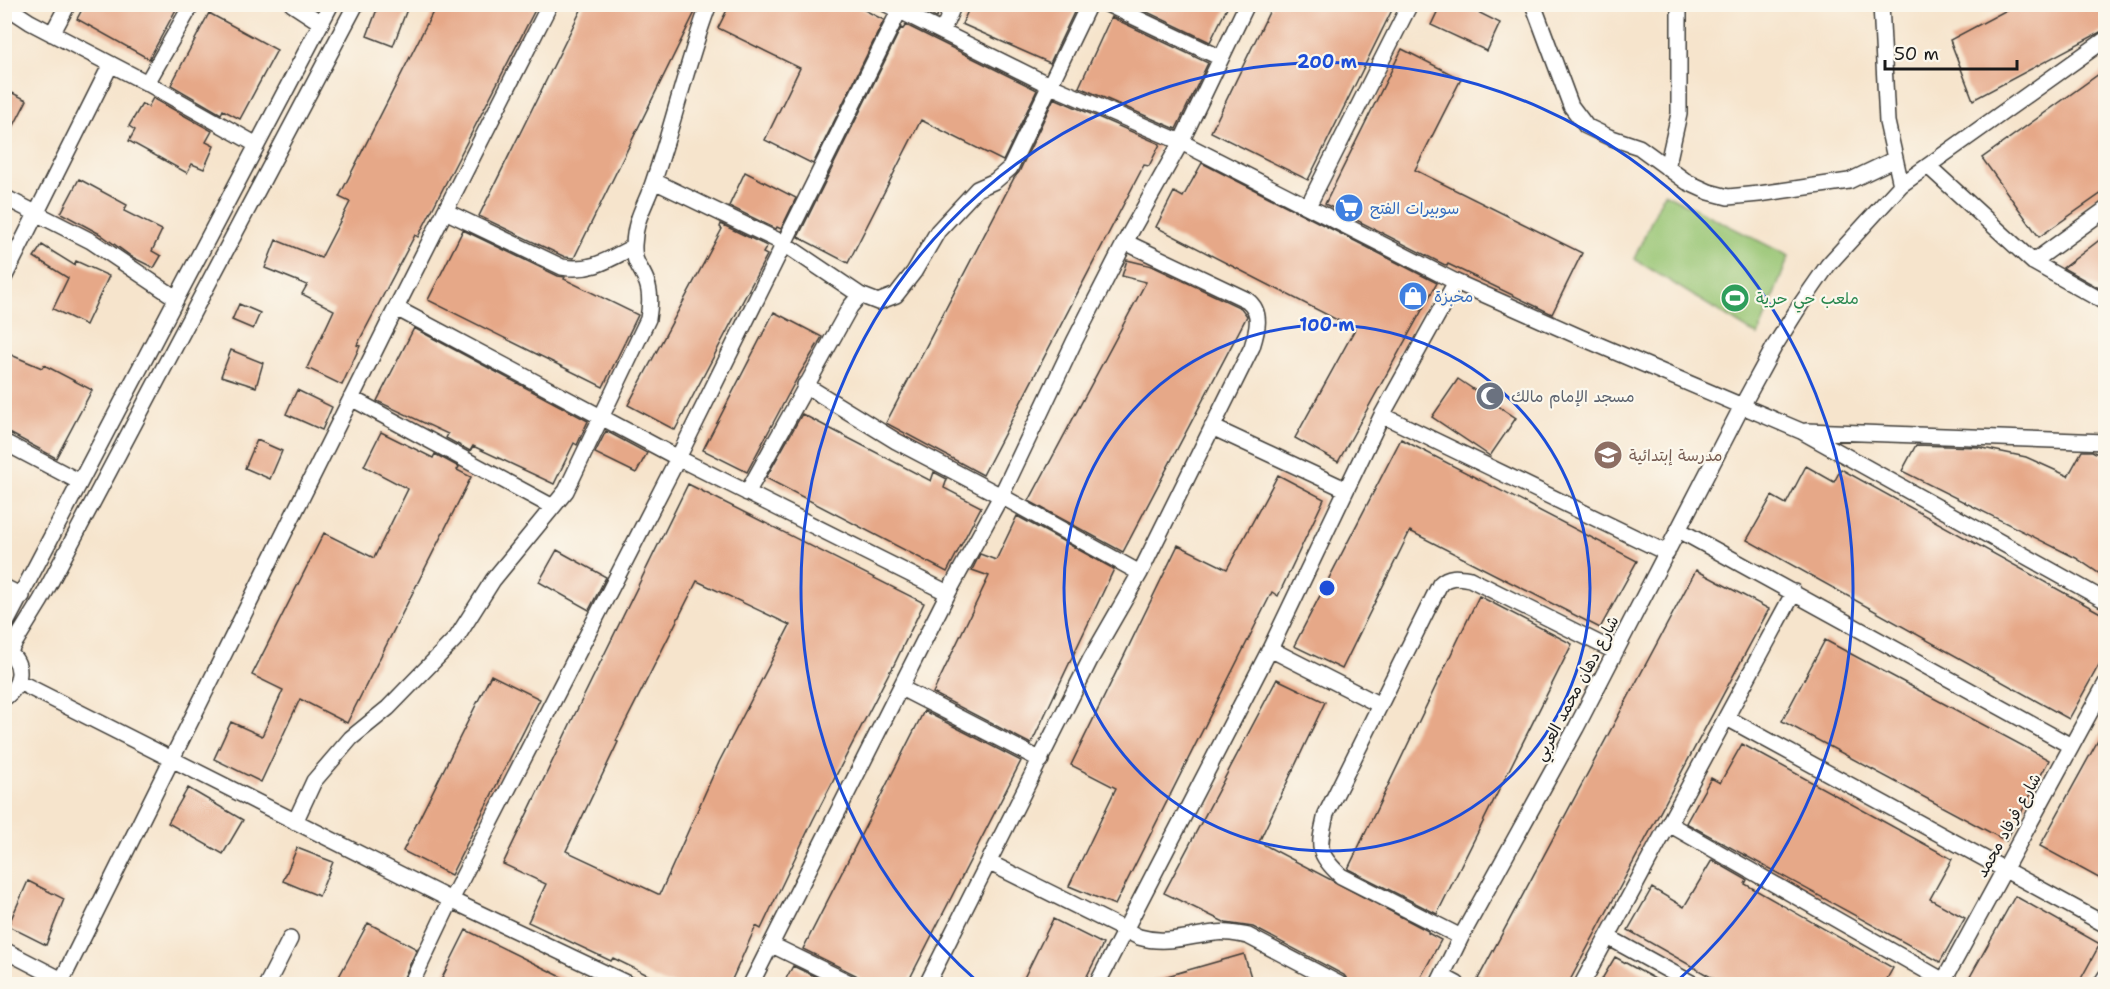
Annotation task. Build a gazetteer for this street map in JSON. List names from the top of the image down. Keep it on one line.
{"streets":{"street":["شارع دهان محمد العربي","شارع فرفاد محمد"]},"places":{"supermarket":["سوبيرات الفتح"],"shop":["مخبزة"],"sports":["ملعب حي حرية"],"mosque":["مسجد الإمام مالك"],"school or university":["مدرسة إبتدائية"]},"scale_bar":"50 m","rings":["200 m","100 m"]}
